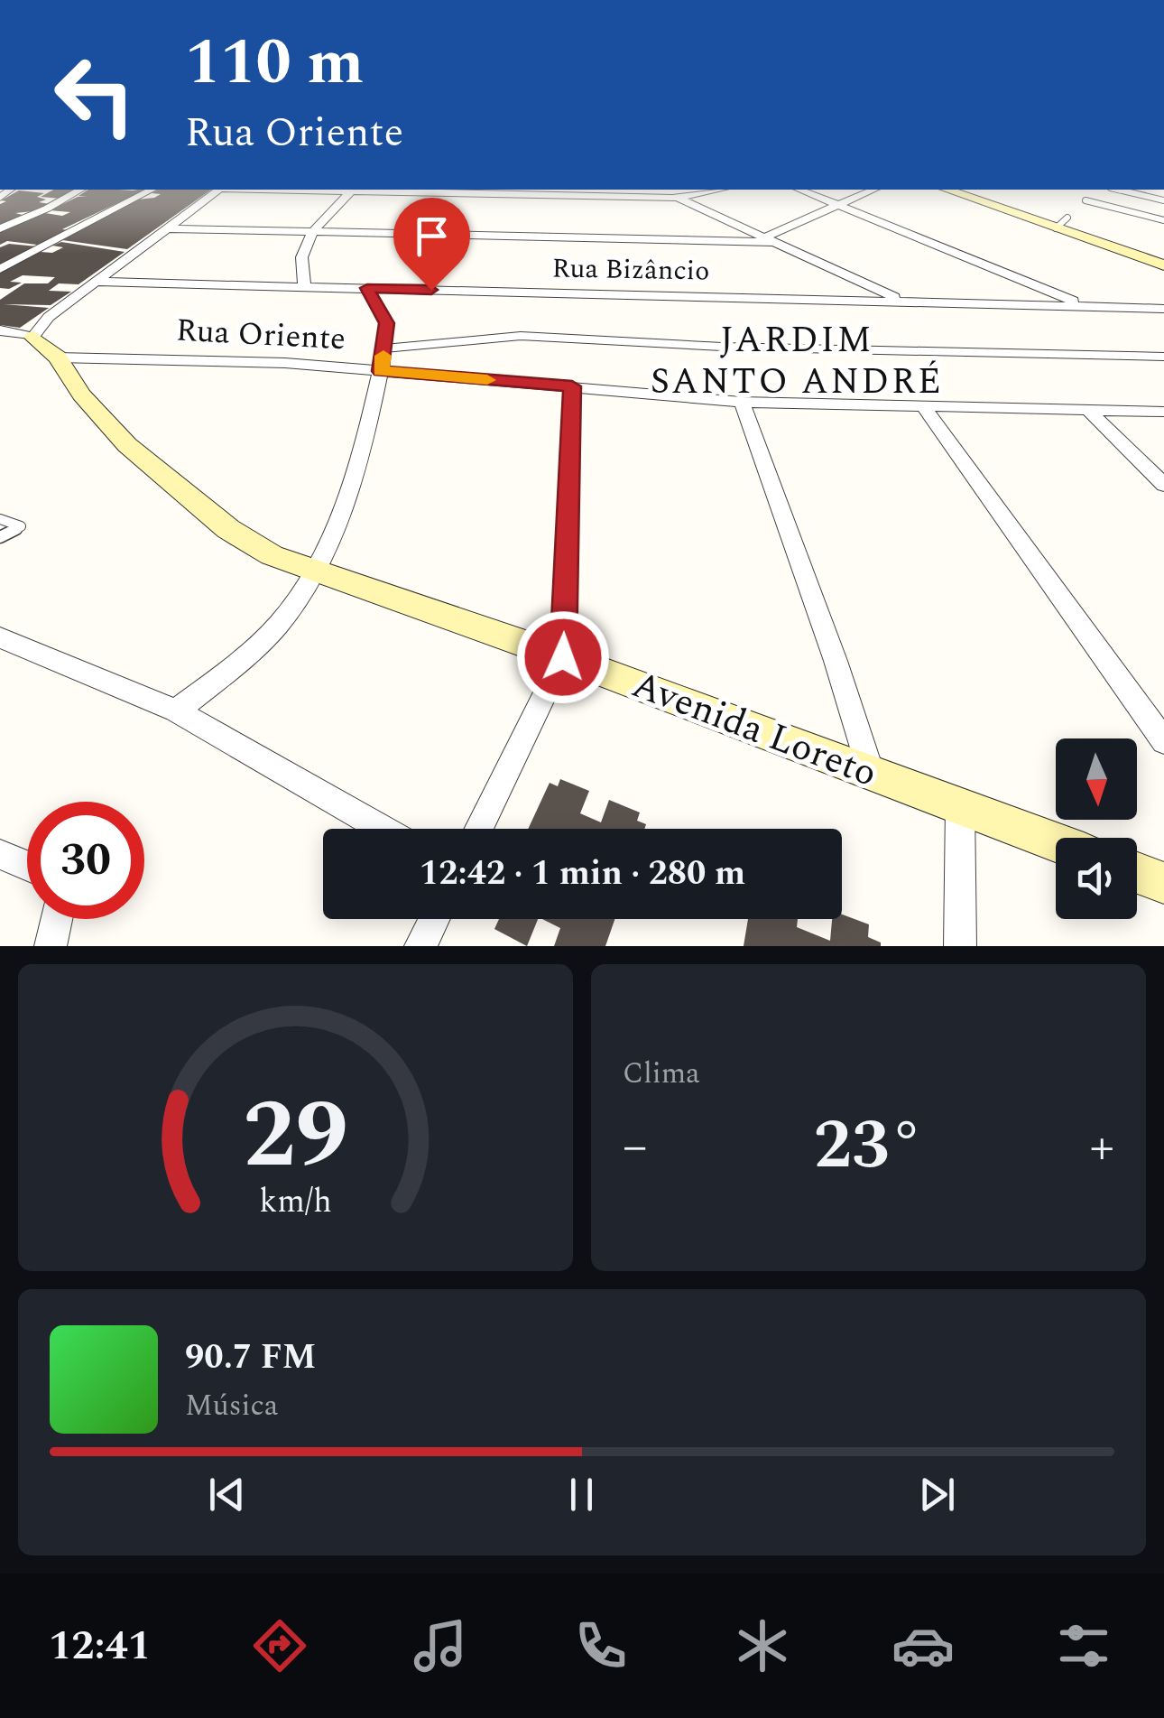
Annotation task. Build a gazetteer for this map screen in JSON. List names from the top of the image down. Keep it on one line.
{"streets":{"street":["Rua Bizâncio","Rua Oriente","Avenida Loreto"]},"crossings":[["Rua Oriente","Avenida Loreto"]],"districts":["JARDIM SANTO ANDRÉ"],"north":"bottom","page":{"turn":["110 m","Rua Oriente"],"limit":"30","trip":"12:42 · 1 min · 280 m","tile":"Clima","heat":["−","23°","+"],"song":["90.7 FM","Música"],"tabs":"12:41","gauge":["29","km/h"]}}
